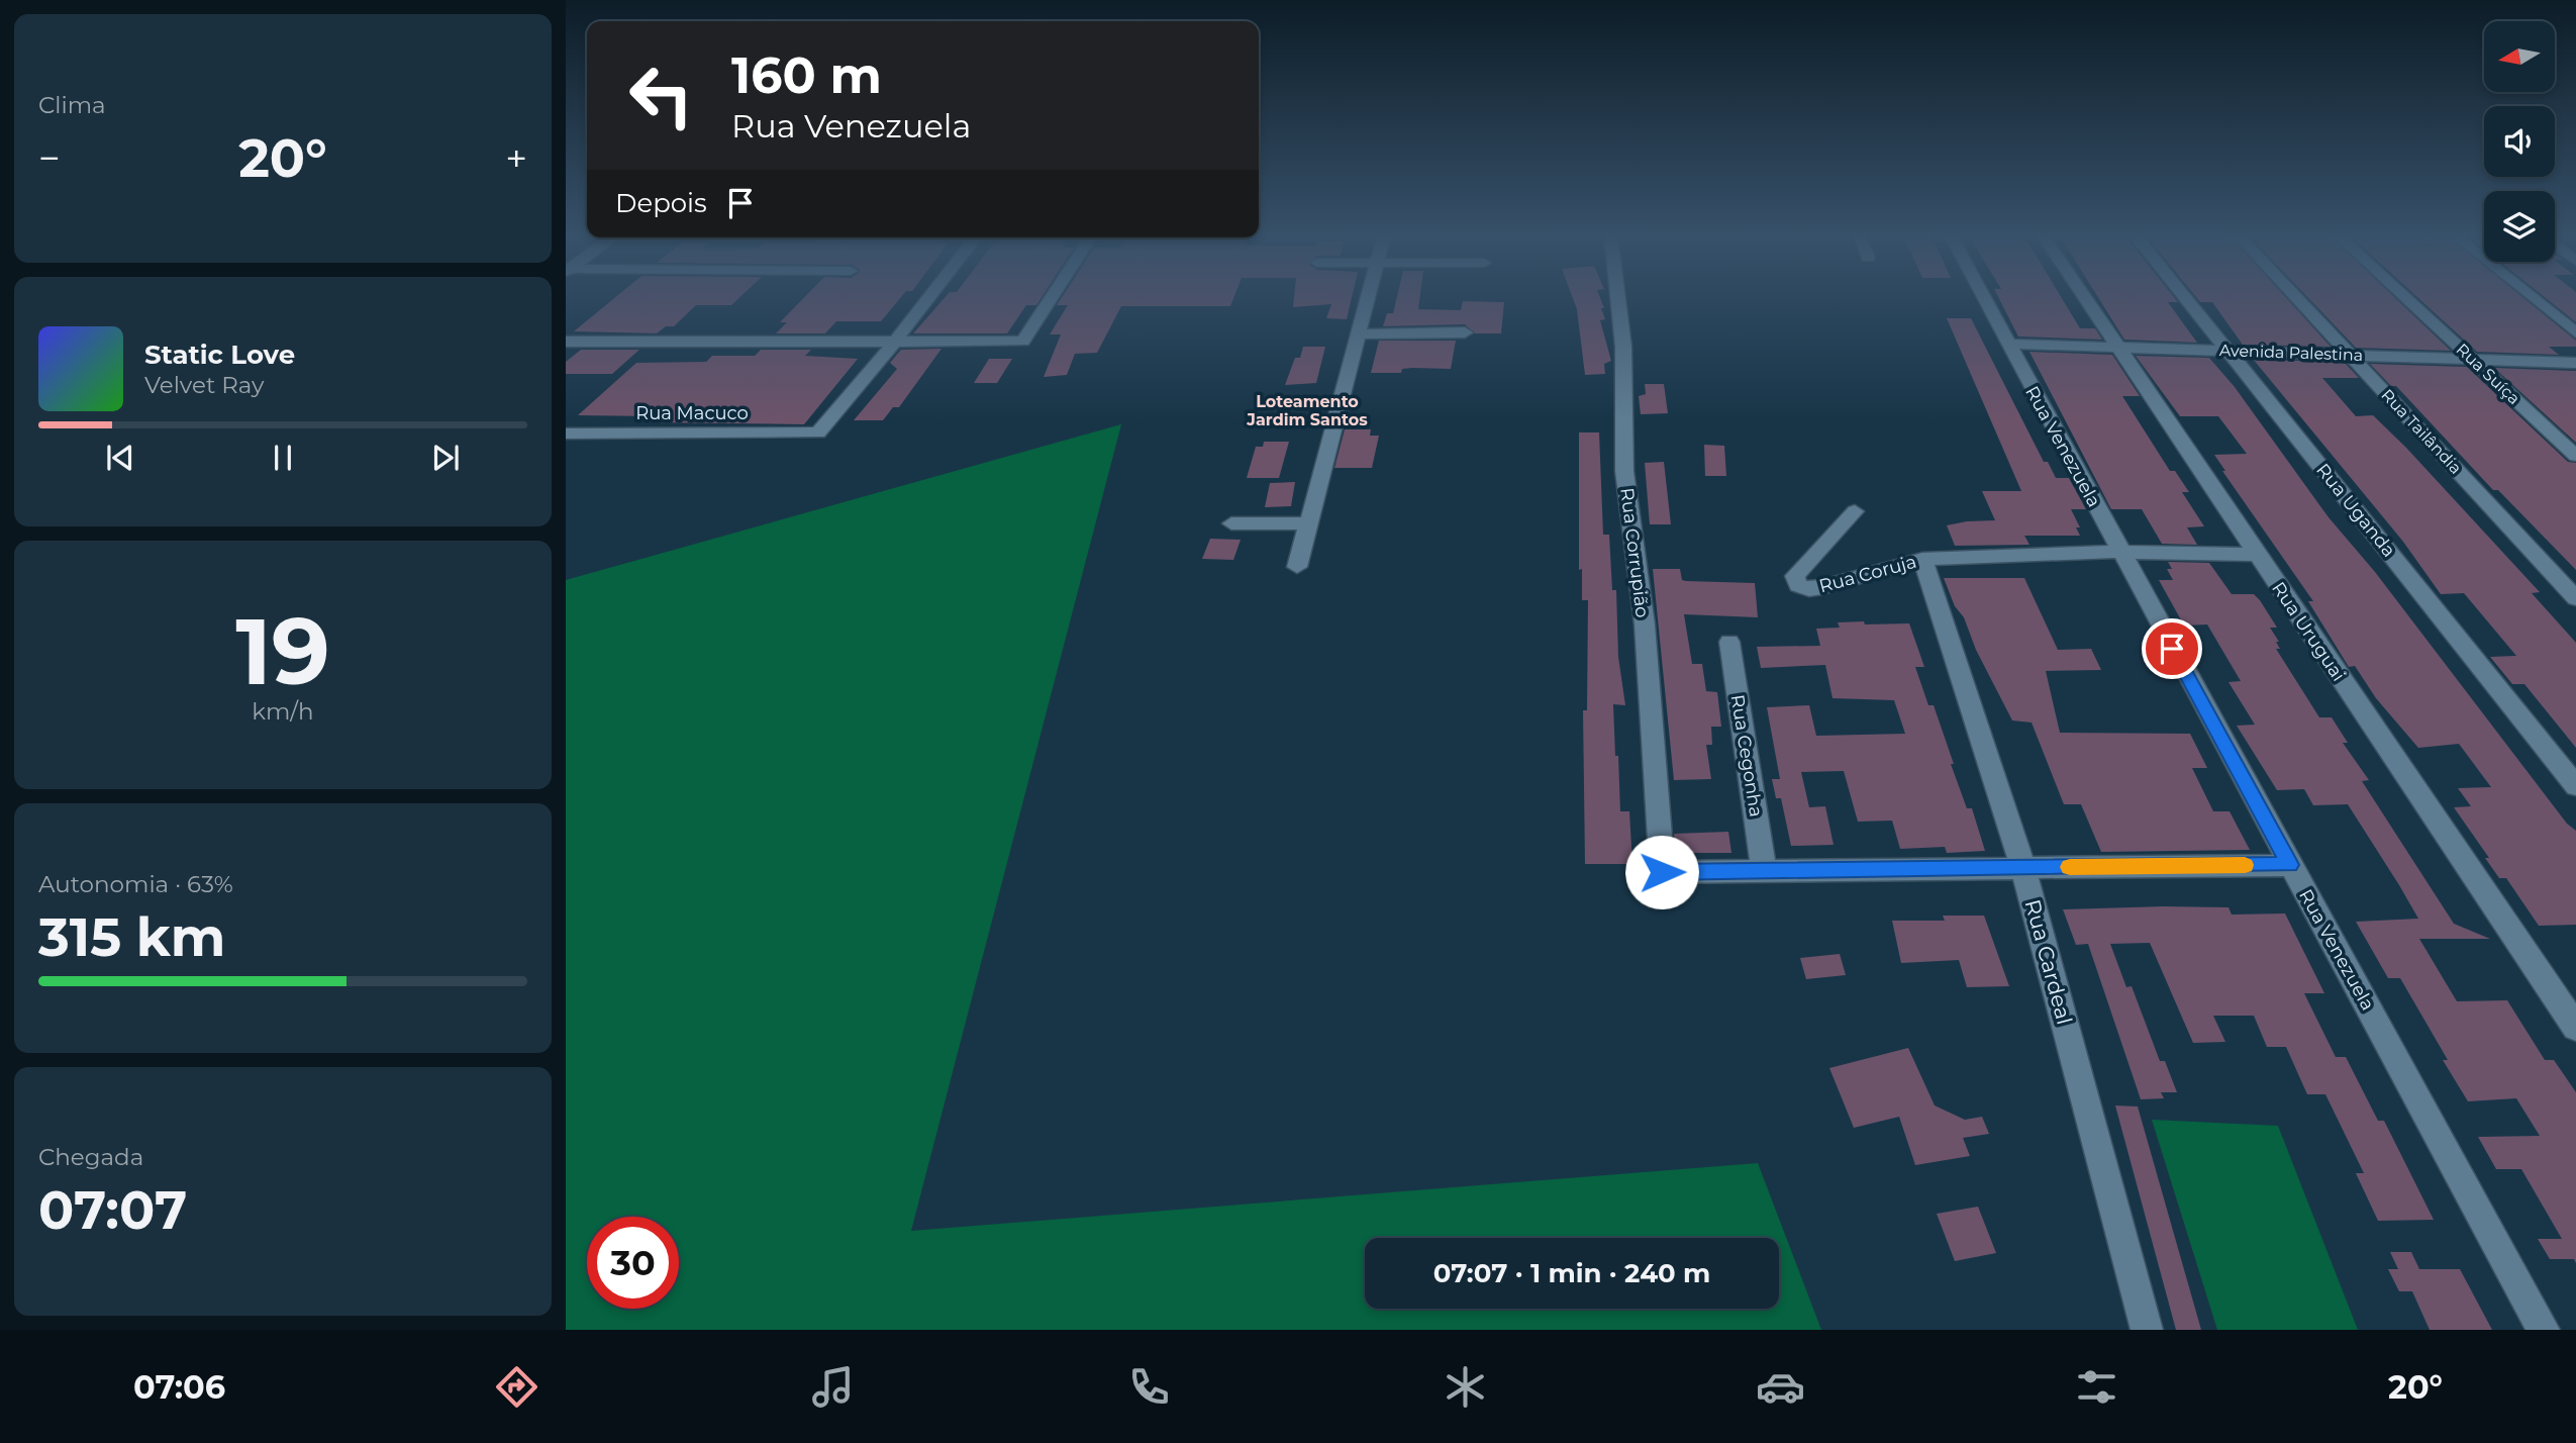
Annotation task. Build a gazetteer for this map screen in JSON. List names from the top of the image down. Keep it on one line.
{"streets":{"street":["Avenida Palestina","Rua Suíça","Rua Macuco","Rua Tailândia","Rua Venezuela","Rua Uganda","Rua Corrupião","Rua Coruja","Rua Uruguai","Rua Cegonha","Rua Cardeal"]},"crossings":[["Avenida Palestina","Rua Suíça"],["Avenida Palestina","Rua Tailândia"],["Avenida Palestina","Rua Venezuela"],["Avenida Palestina","Rua Uganda"],["Avenida Palestina","Rua Uruguai"],["Rua Venezuela","Rua Coruja"],["Rua Corrupião","Rua Cegonha"],["Rua Coruja","Rua Uruguai"],["Rua Coruja","Rua Cardeal"]],"districts":["Loteamento Jardim Santos"],"north":"left","page":{"tile":["Clima",["19","km/h"],["Autonomia · 63%","315 km"],["Chegada","07:07"]],"turn":["160 m","Rua Venezuela"],"heat":["−","20°","+"],"then":"Depois","song":["Static Love","Velvet Ray"],"limit":"30","trip":"07:07 · 1 min · 240 m","tabs":["07:06","20°"]}}
